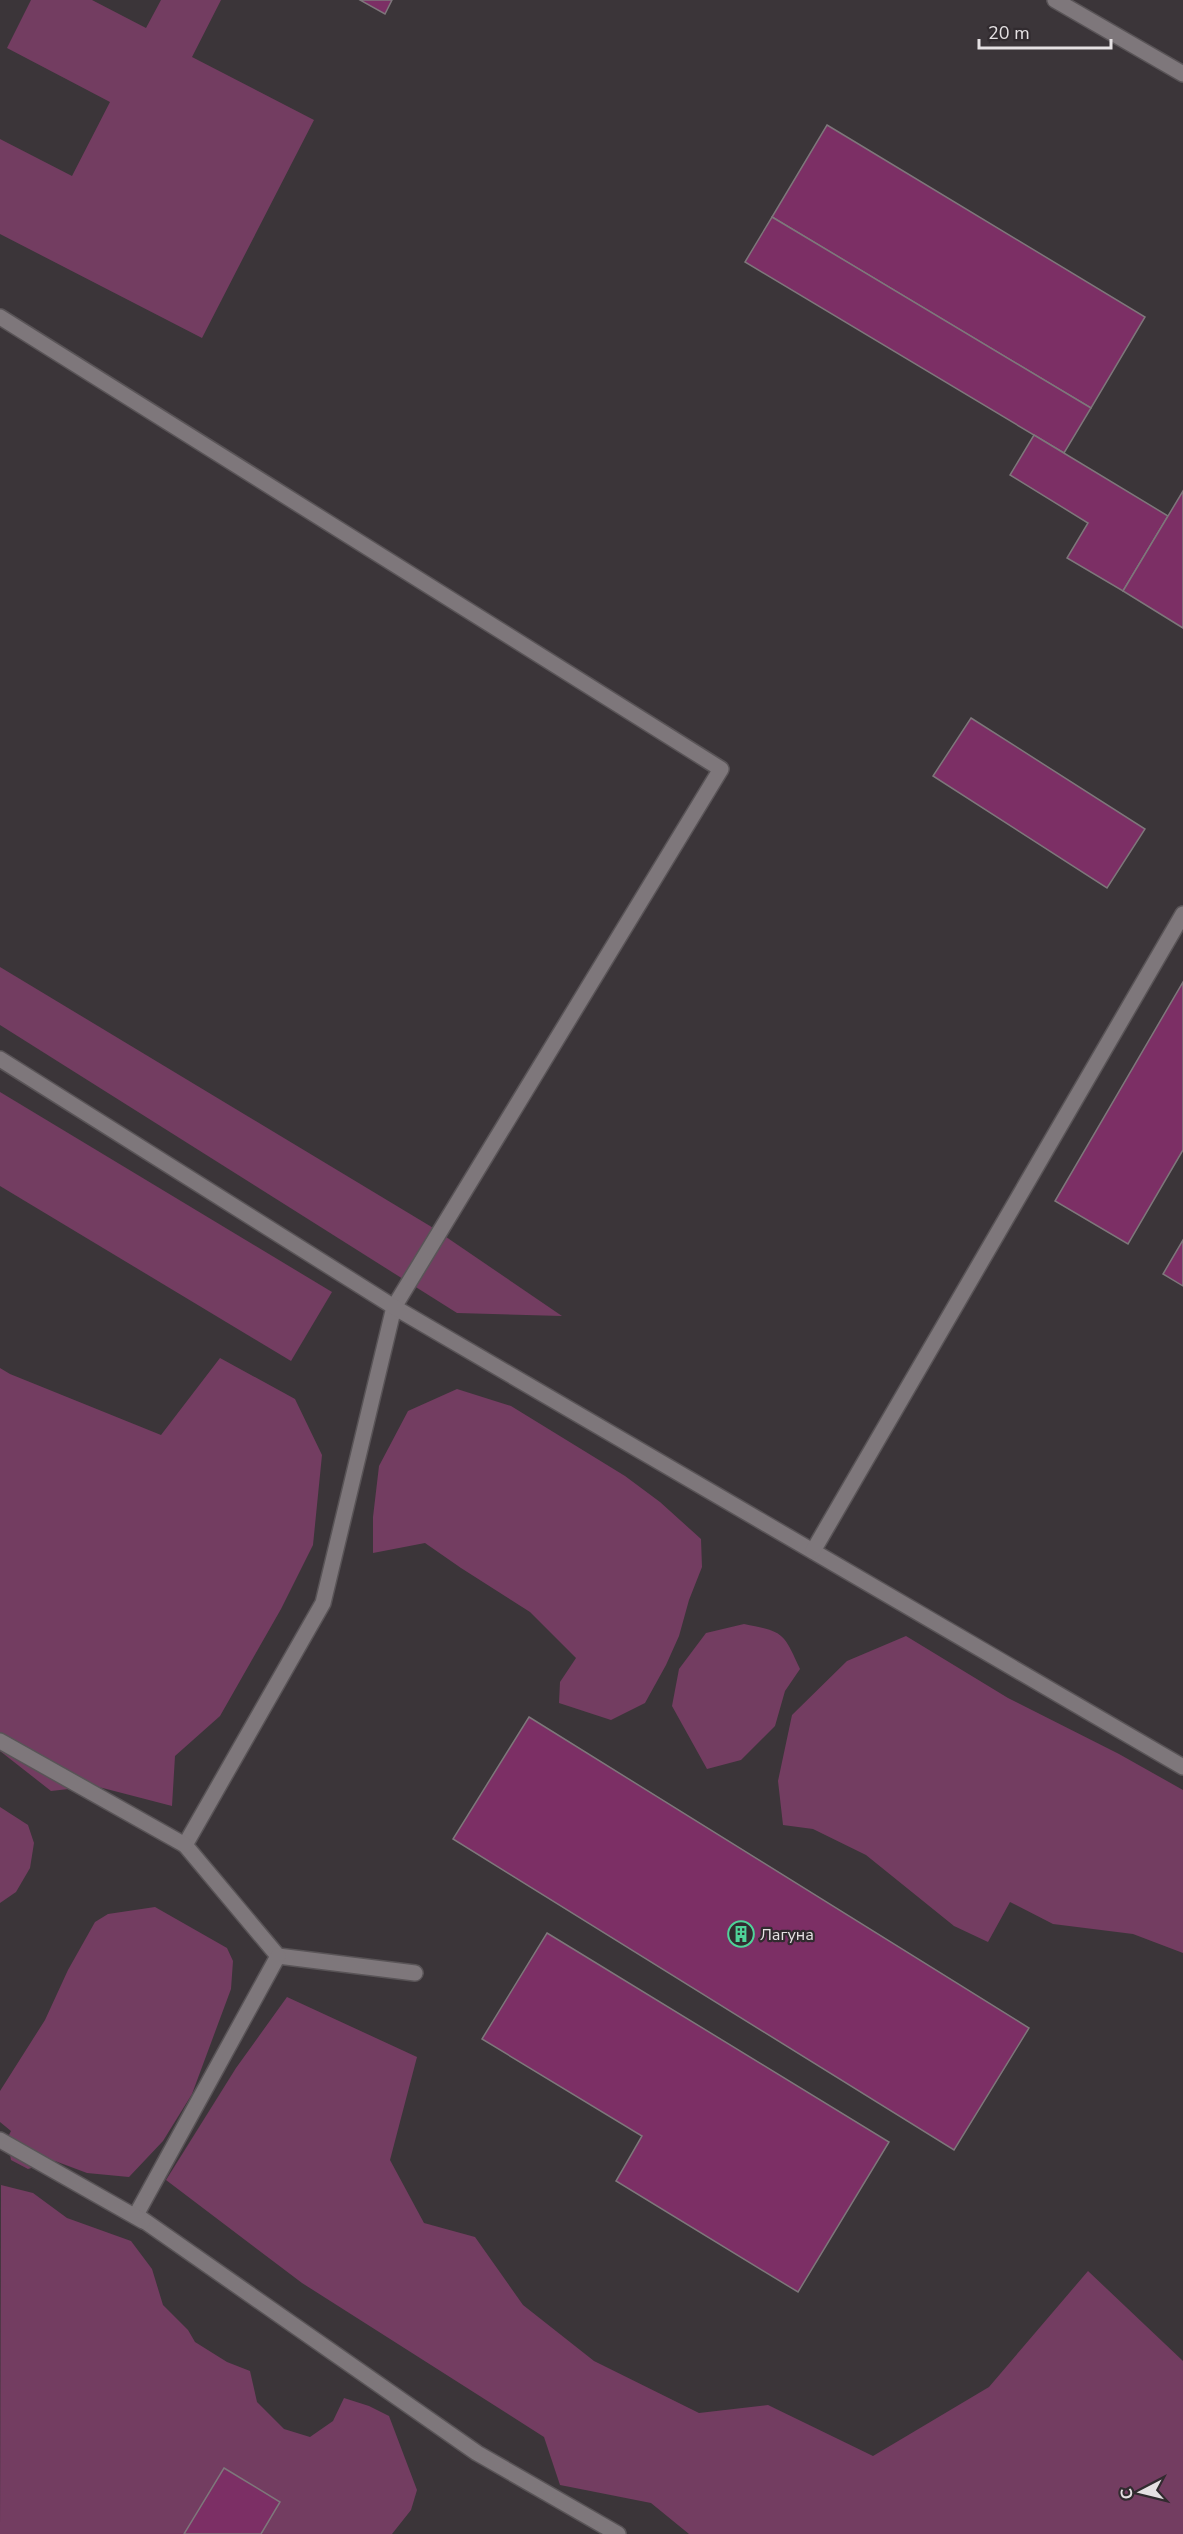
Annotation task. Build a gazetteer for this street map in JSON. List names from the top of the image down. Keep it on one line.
{"places":{"building":["Лагуна"]},"scale_bar":"20 m","north":"left"}
